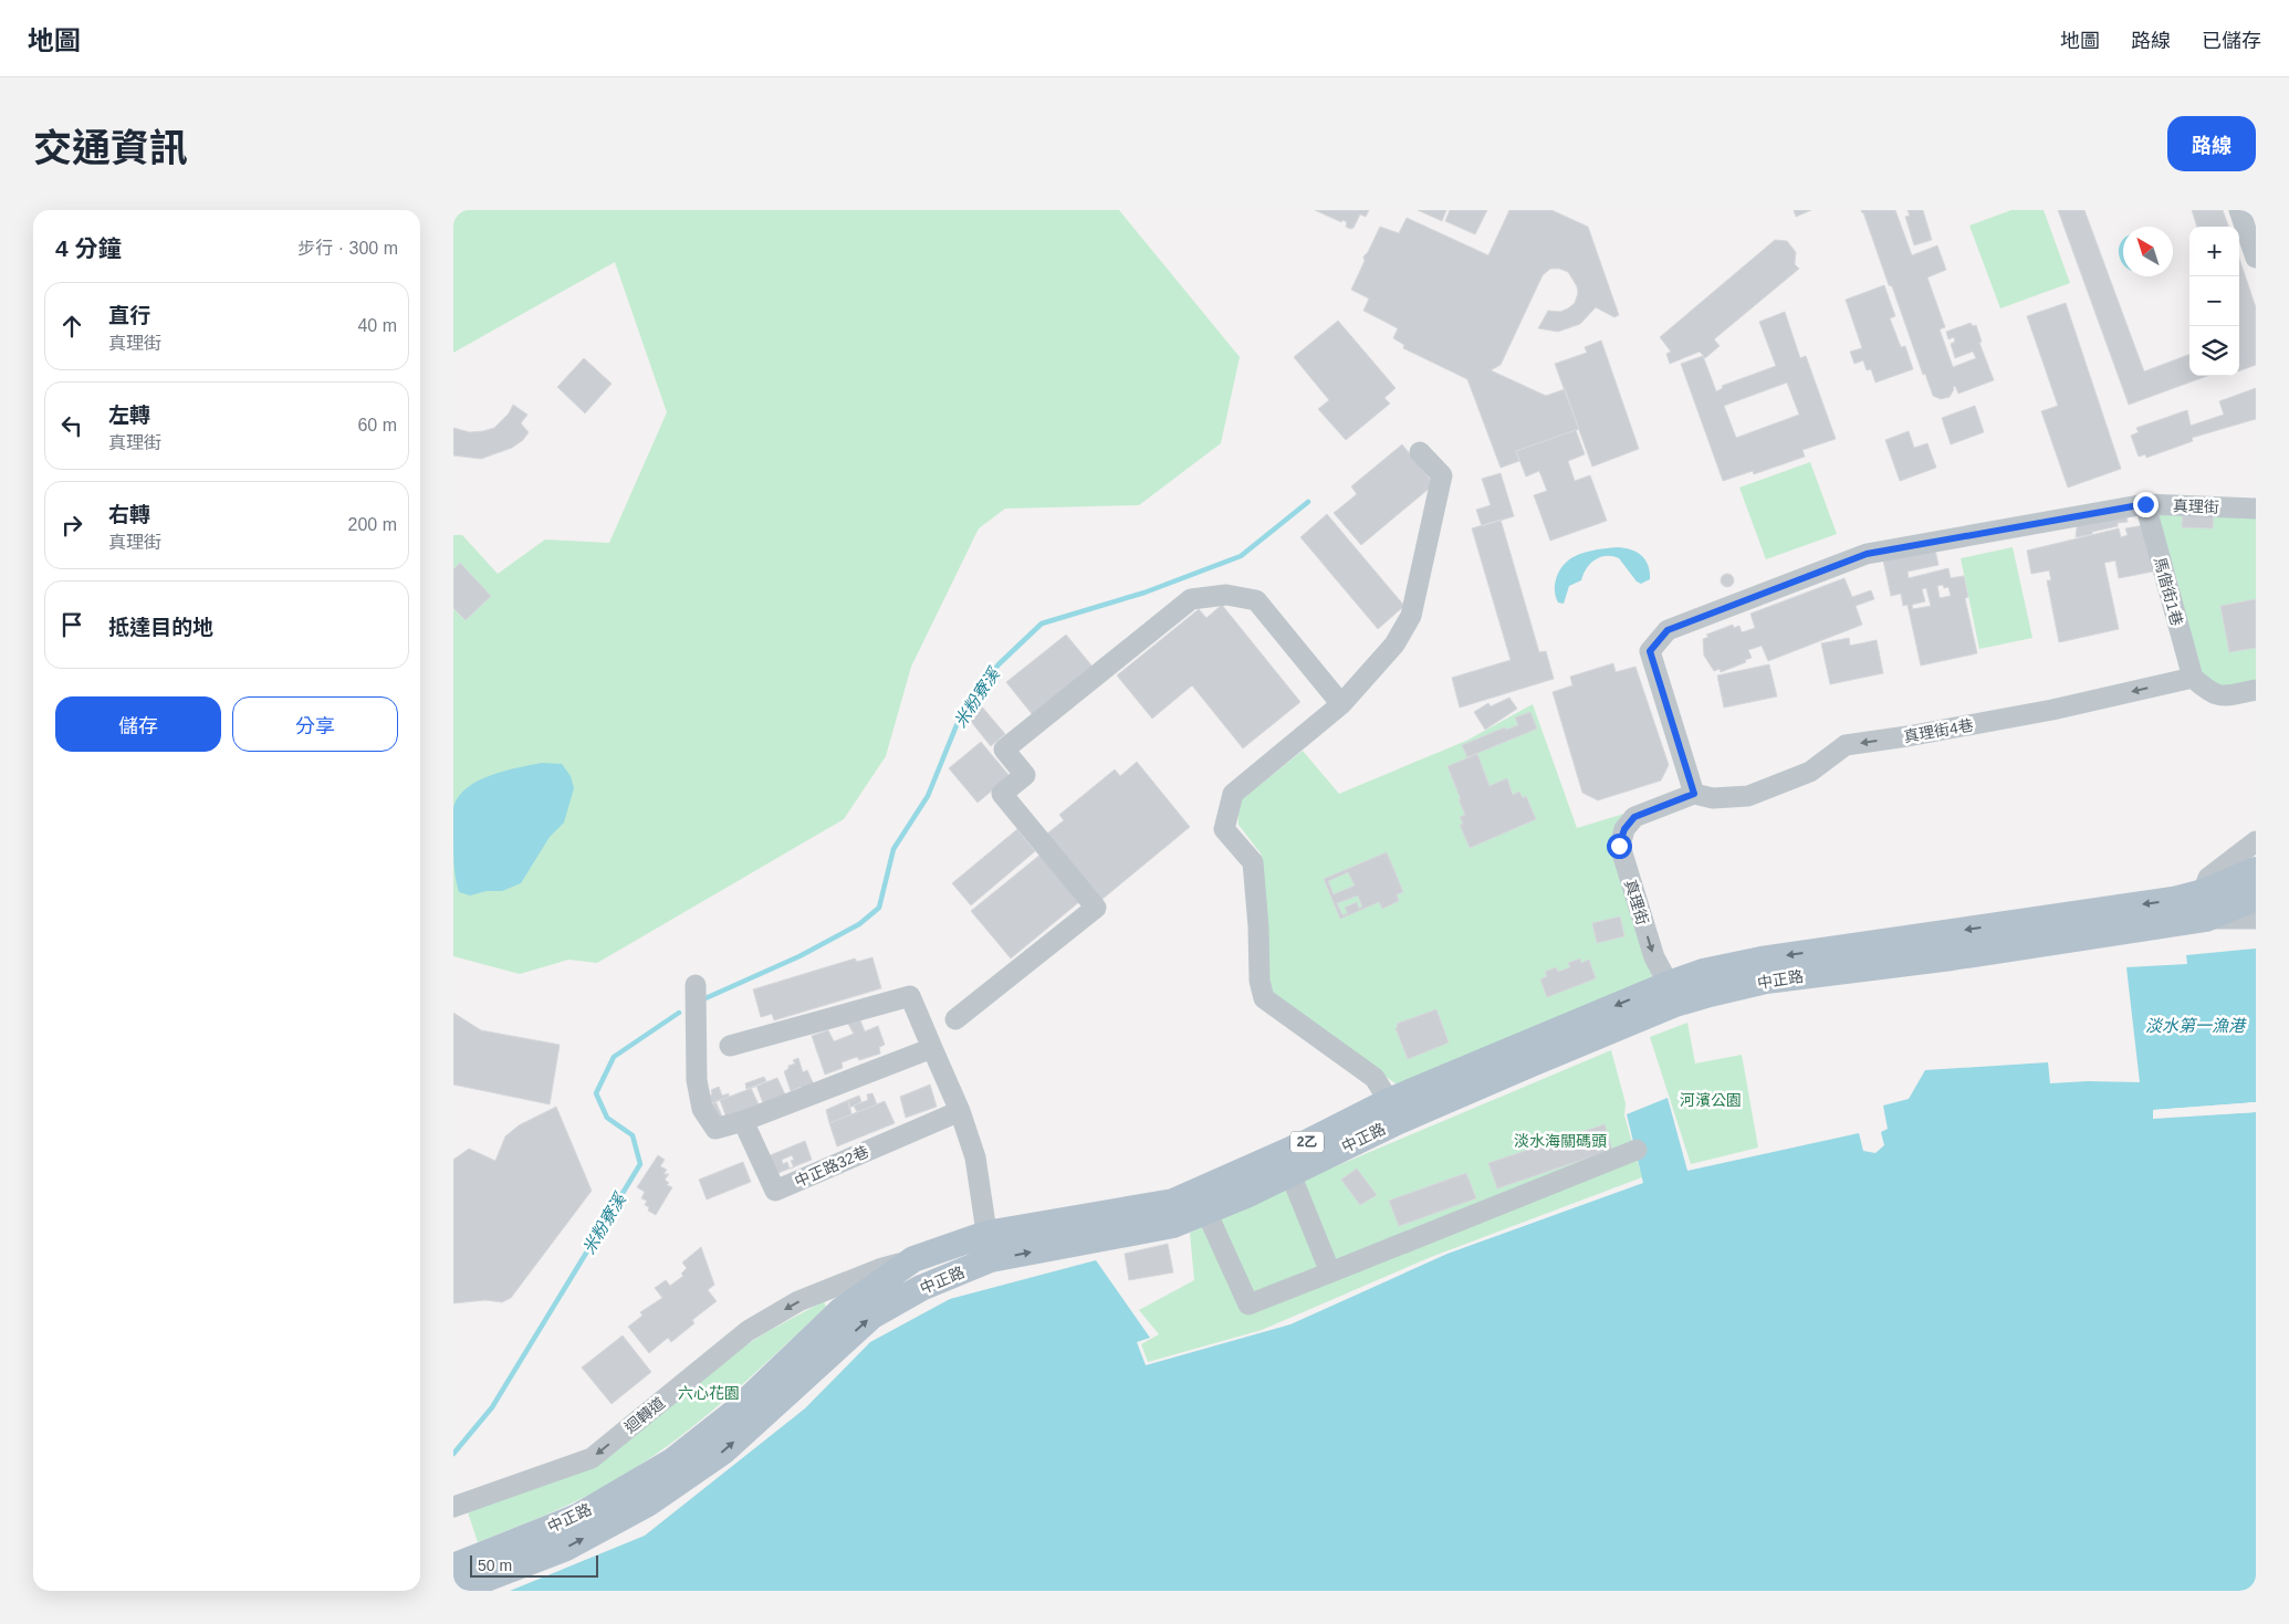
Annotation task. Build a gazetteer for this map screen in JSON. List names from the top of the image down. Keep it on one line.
{"streets":{"main road":["中正路","2乙"],"street":["真理街","馬偕街1巷","真理街4巷","中正路32巷","迴轉道"]},"crossings":[["真理街","馬偕街1巷"],["真理街","真理街4巷"],["真理街","中正路"],["馬偕街1巷","真理街4巷"],["中正路","2乙"],["中正路","迴轉道"]],"one_way":["真理街4巷","迴轉道"],"water":["米粉寮溪","淡水第一漁港"],"parks":["河濱公園","淡水海關碼頭","六心花園"],"scale_bar":"50 m","north":"top left","page":{"header":"地圖","nav":["地圖","路線","已儲存"],"title":"交通資訊","buttons":["路線",["儲存","分享"]],"heading":["4 分鐘","步行 · 300 m"],"map_buttons":["+","−"],"list":[["直行","真理街","40 m"],["左轉","真理街","60 m"],["右轉","真理街","200 m"],"抵達目的地"],"scale":"50 m"}}
